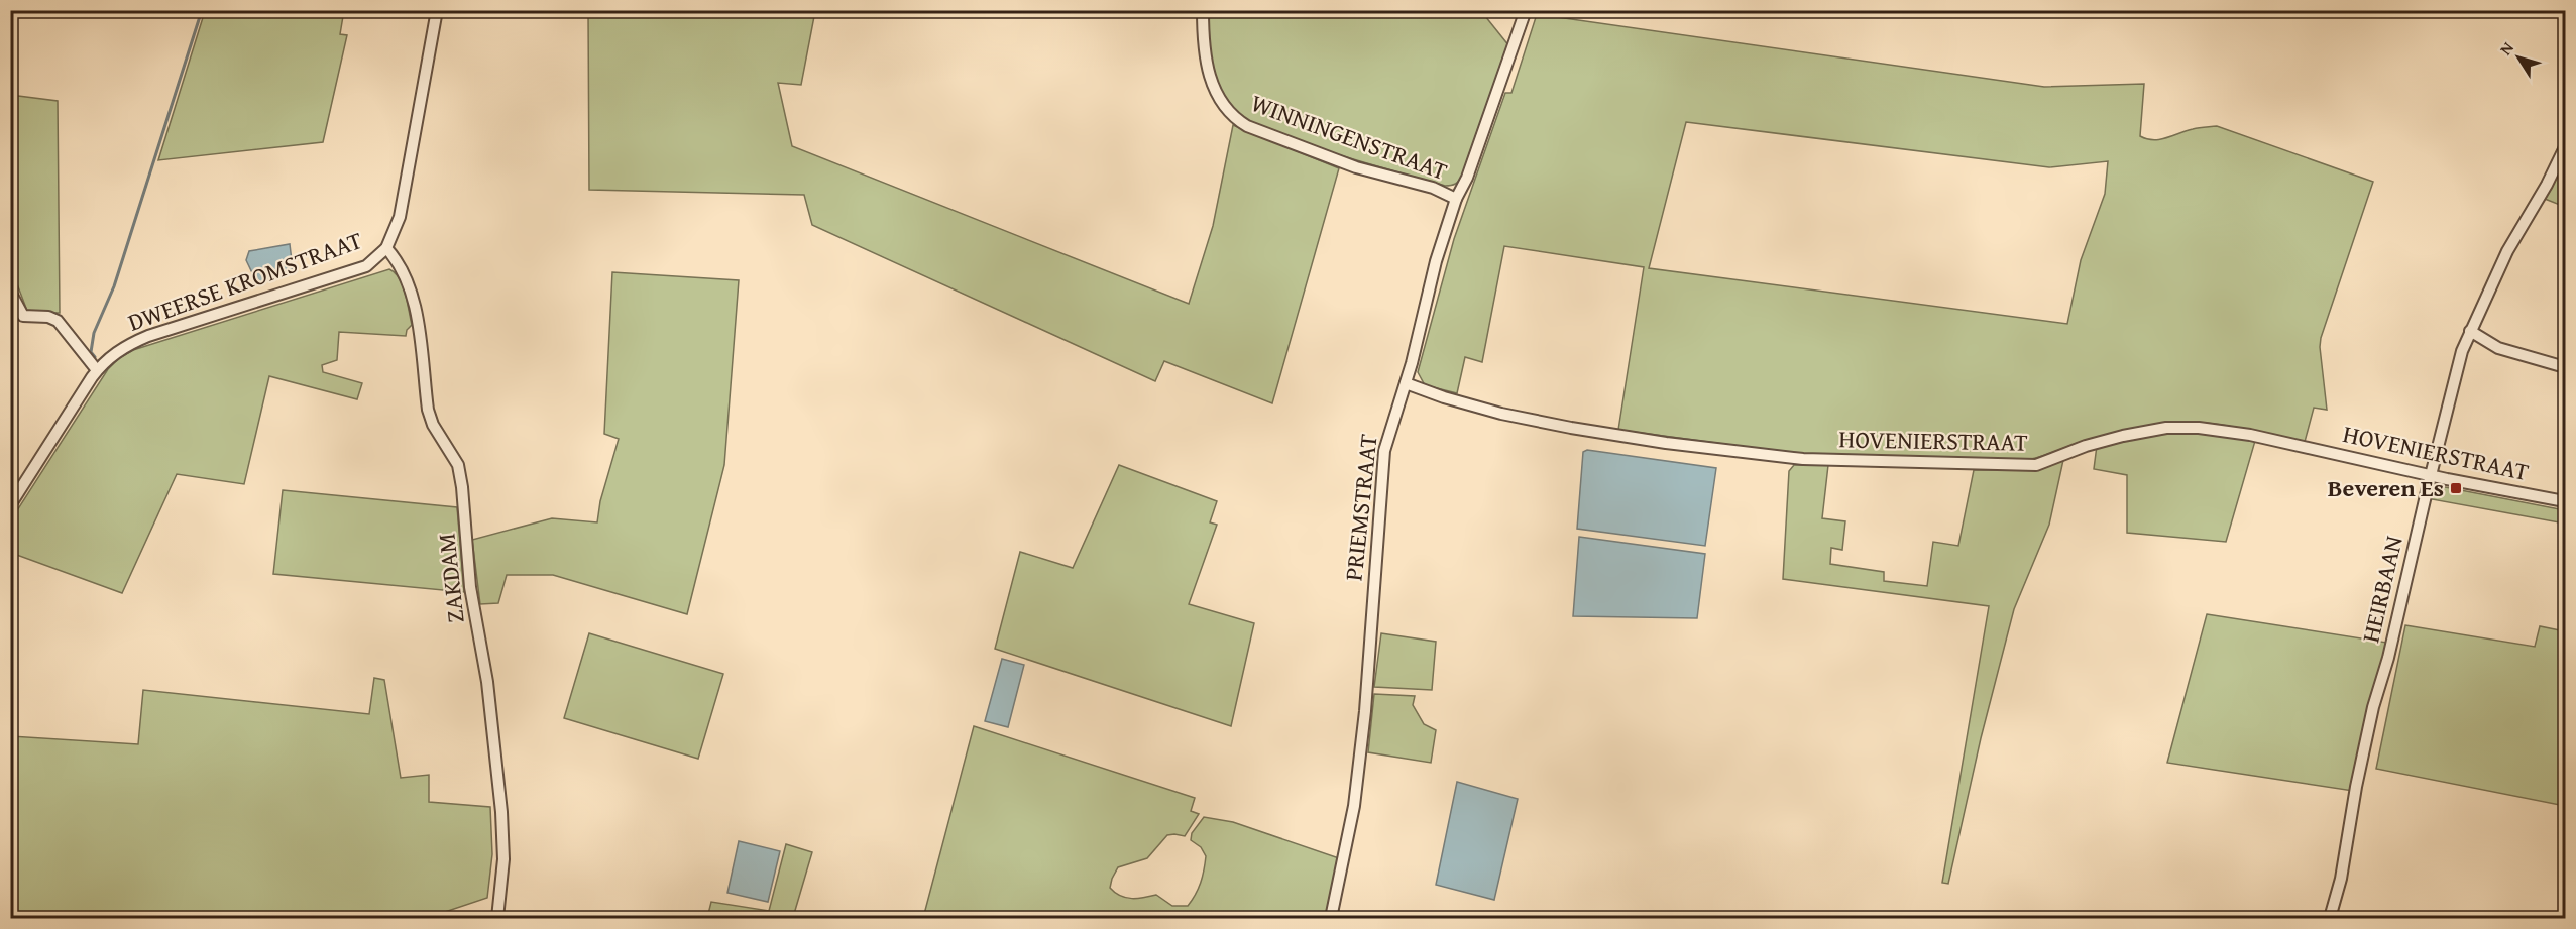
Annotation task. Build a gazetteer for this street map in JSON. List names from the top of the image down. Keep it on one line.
{"streets":{"street":["WINNINGENSTRAAT","DWEERSE KROMSTRAAT","HOVENIERSTRAAT","PRIEMSTRAAT","ZAKDAM","HEIRBAAN"]},"crossings":[["WINNINGENSTRAAT","PRIEMSTRAAT"],["DWEERSE KROMSTRAAT","ZAKDAM"],["HOVENIERSTRAAT","PRIEMSTRAAT"],["HOVENIERSTRAAT","HEIRBAAN"]],"places":{"transit":["Beveren Es"]},"north":"top left"}
